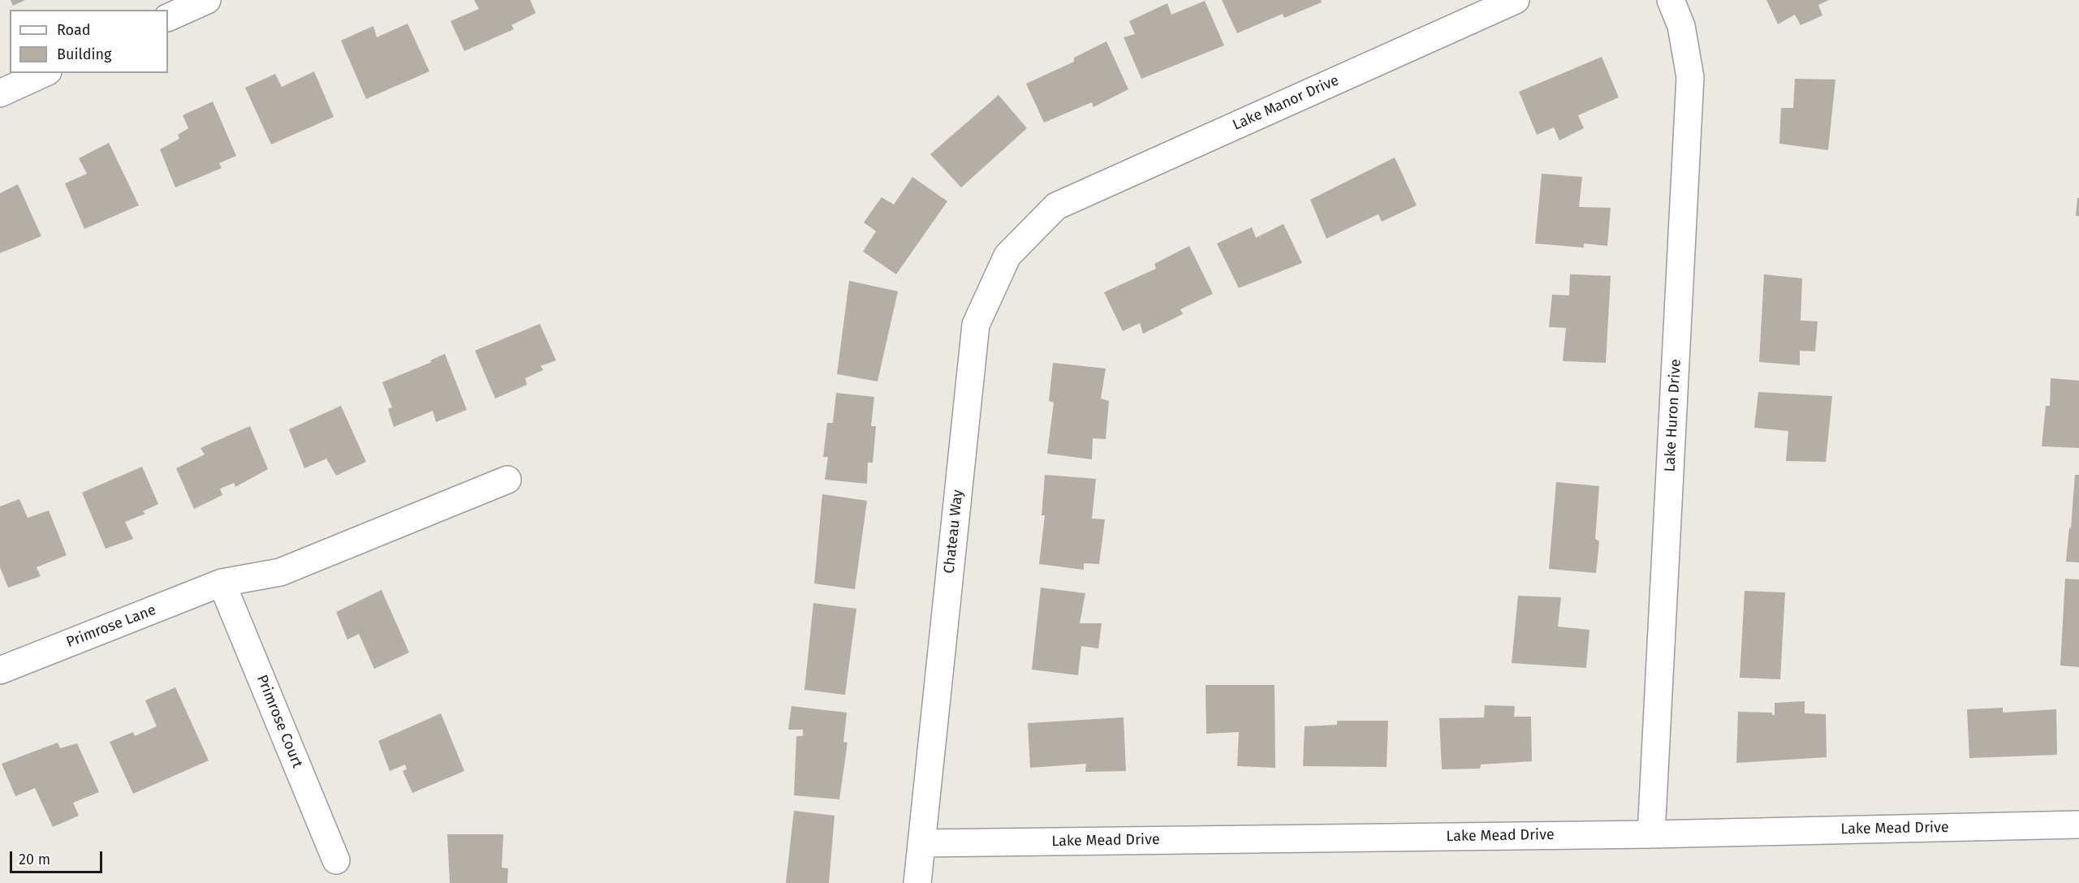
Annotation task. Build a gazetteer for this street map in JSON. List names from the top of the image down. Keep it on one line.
{"streets":{"street":["Lake Manor Drive","Lake Huron Drive","Chateau Way","Primrose Lane","Primrose Court","Lake Mead Drive"]},"crossings":[["Lake Manor Drive","Chateau Way"],["Lake Huron Drive","Lake Mead Drive"],["Chateau Way","Lake Mead Drive"],["Primrose Lane","Primrose Court"]],"legend":["Road","Building"],"scale_bar":"20 m"}
